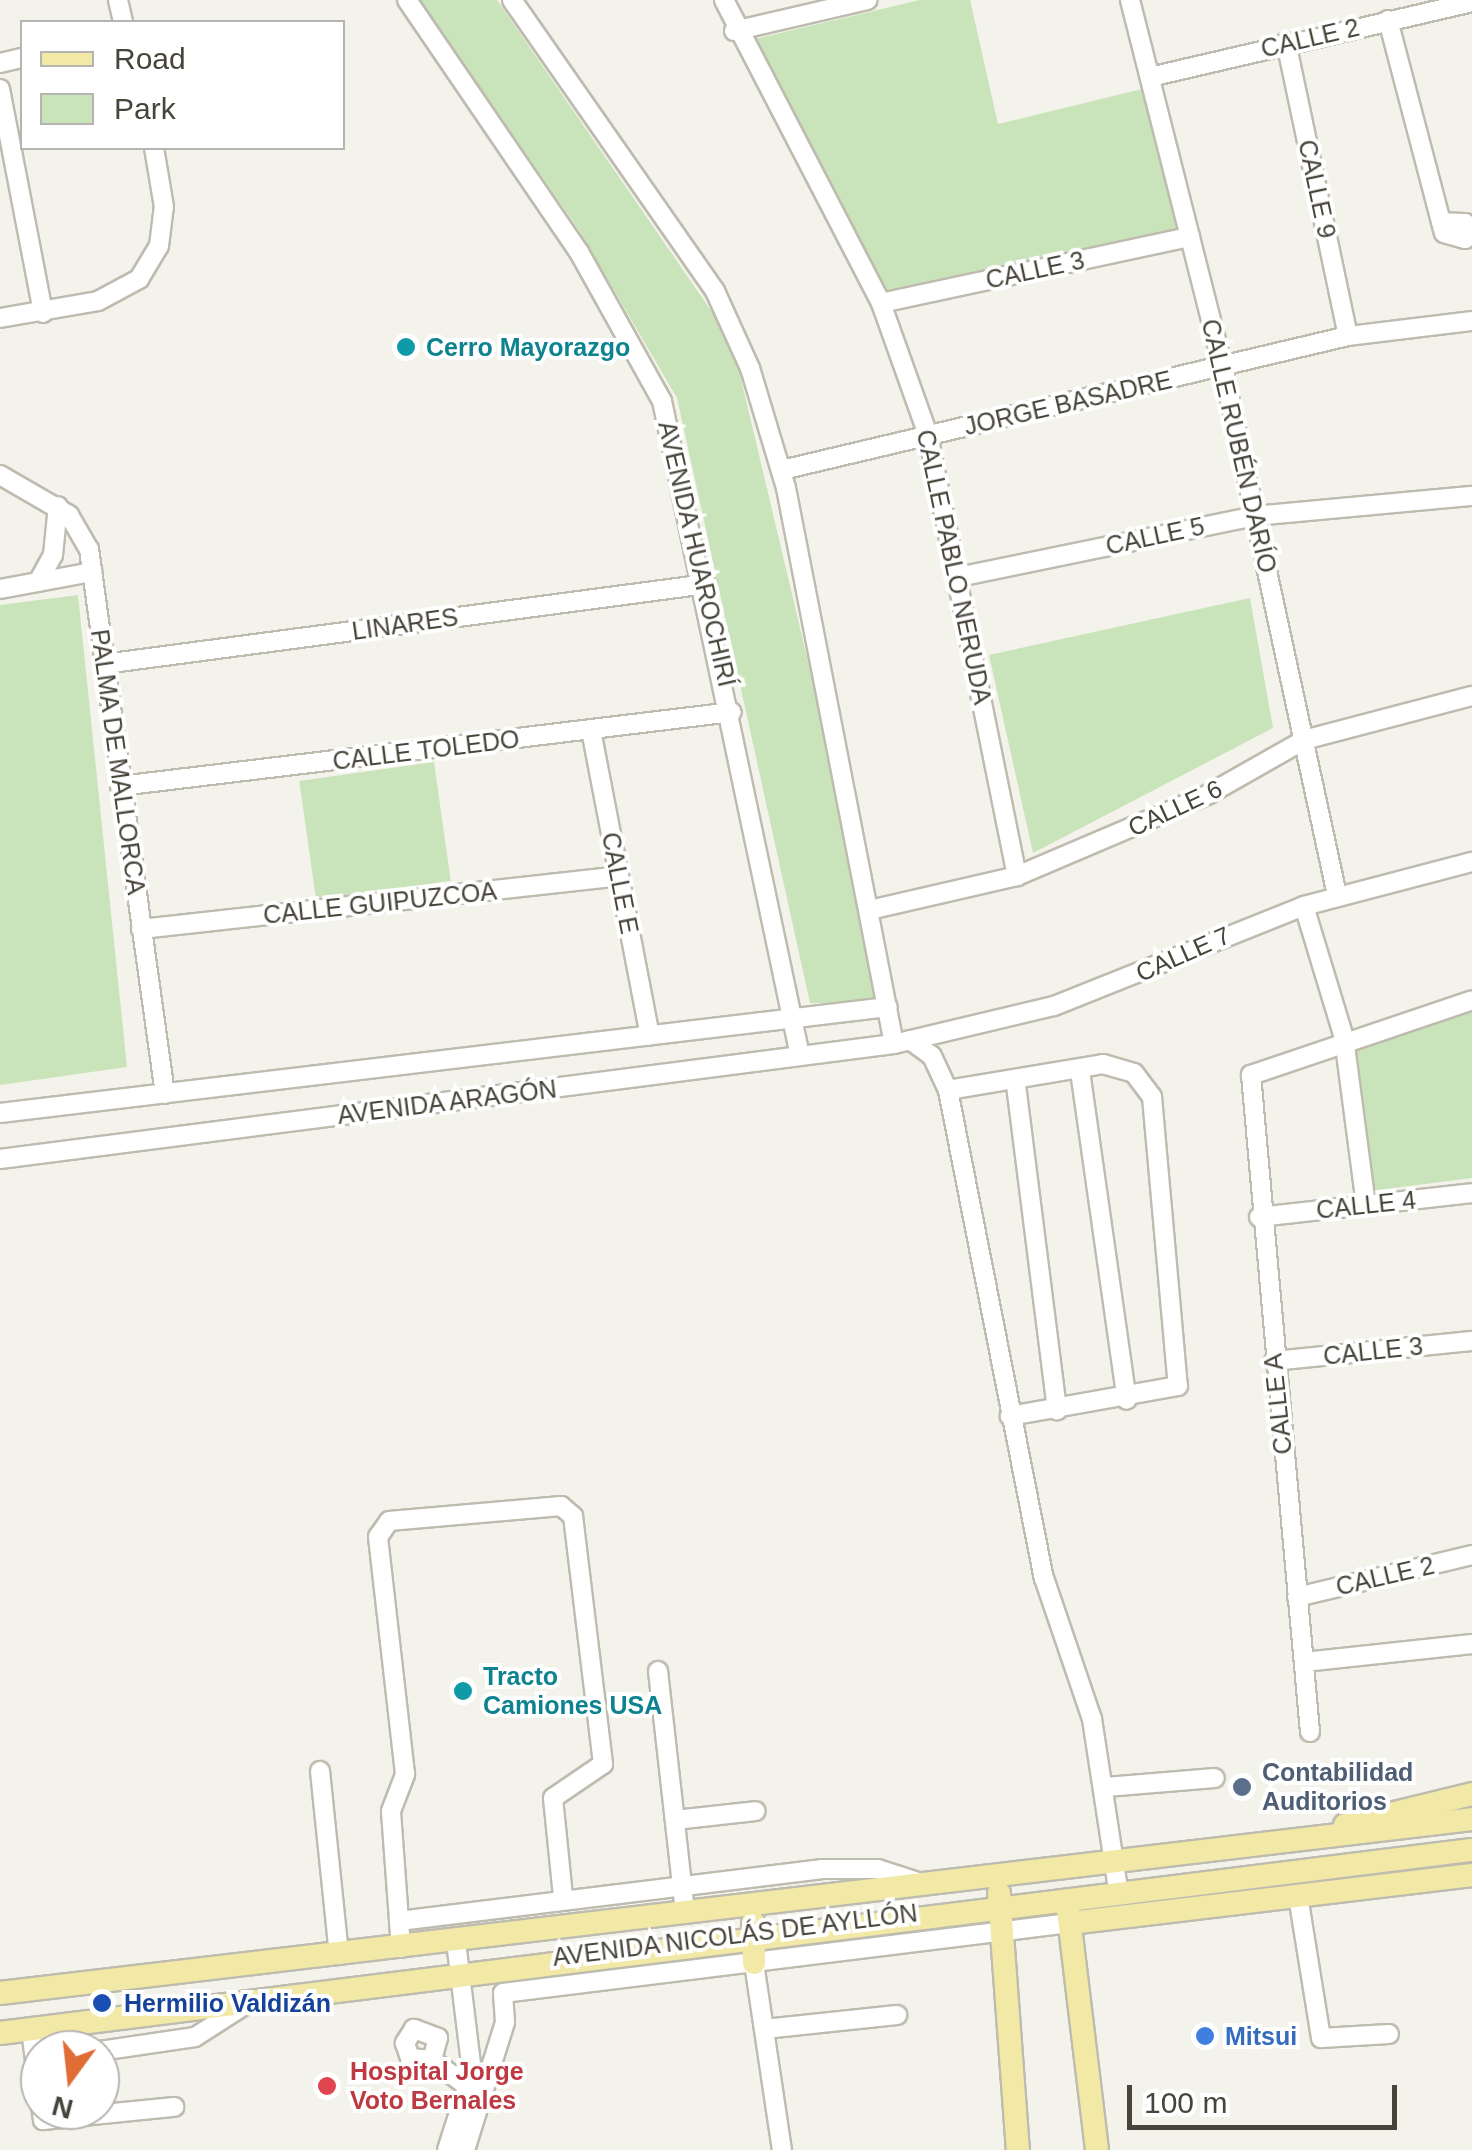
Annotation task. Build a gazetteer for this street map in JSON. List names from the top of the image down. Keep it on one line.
{"streets":{"main road":["AVENIDA NICOLÁS DE AYLLÓN"],"street":["CALLE 2","CALLE 9","CALLE 3","JORGE BASADRE","CALLE RUBÉN DARÍO","CALLE 5","AVENIDA HUAROCHIRÍ","CALLE PABLO NERUDA","LINARES","CALLE TOLEDO","PALMA DE MALLORCA","CALLE 6","CALLE E","CALLE GUIPUZCOA","CALLE 7","AVENIDA ARAGÓN","CALLE 4","CALLE A"]},"crossings":[["CALLE 2","CALLE 9"],["CALLE 2","CALLE RUBÉN DARÍO"],["CALLE 2","CALLE A"],["CALLE 9","JORGE BASADRE"],["CALLE 3","CALLE RUBÉN DARÍO"],["CALLE 3","CALLE PABLO NERUDA"],["CALLE 3","CALLE A"],["JORGE BASADRE","CALLE RUBÉN DARÍO"],["JORGE BASADRE","CALLE PABLO NERUDA"],["CALLE RUBÉN DARÍO","CALLE 5"],["CALLE RUBÉN DARÍO","CALLE 6"],["CALLE RUBÉN DARÍO","CALLE 7"],["CALLE 5","CALLE PABLO NERUDA"],["AVENIDA HUAROCHIRÍ","LINARES"],["AVENIDA HUAROCHIRÍ","CALLE TOLEDO"],["AVENIDA HUAROCHIRÍ","AVENIDA ARAGÓN"],["CALLE PABLO NERUDA","CALLE 6"],["LINARES","PALMA DE MALLORCA"],["CALLE TOLEDO","PALMA DE MALLORCA"],["CALLE TOLEDO","CALLE E"],["PALMA DE MALLORCA","CALLE GUIPUZCOA"],["PALMA DE MALLORCA","AVENIDA ARAGÓN"],["CALLE E","CALLE GUIPUZCOA"],["CALLE E","AVENIDA ARAGÓN"],["CALLE 7","AVENIDA ARAGÓN"],["CALLE 4","CALLE A"]],"places":["Cerro Mayorazgo","Tracto Camiones USA","Contabilidad Auditorios","Hermilio Valdizán","Mitsui","Hospital Jorge Voto Bernales"],"legend":["Road","Park"],"scale_bar":"100 m","north":"bottom"}
